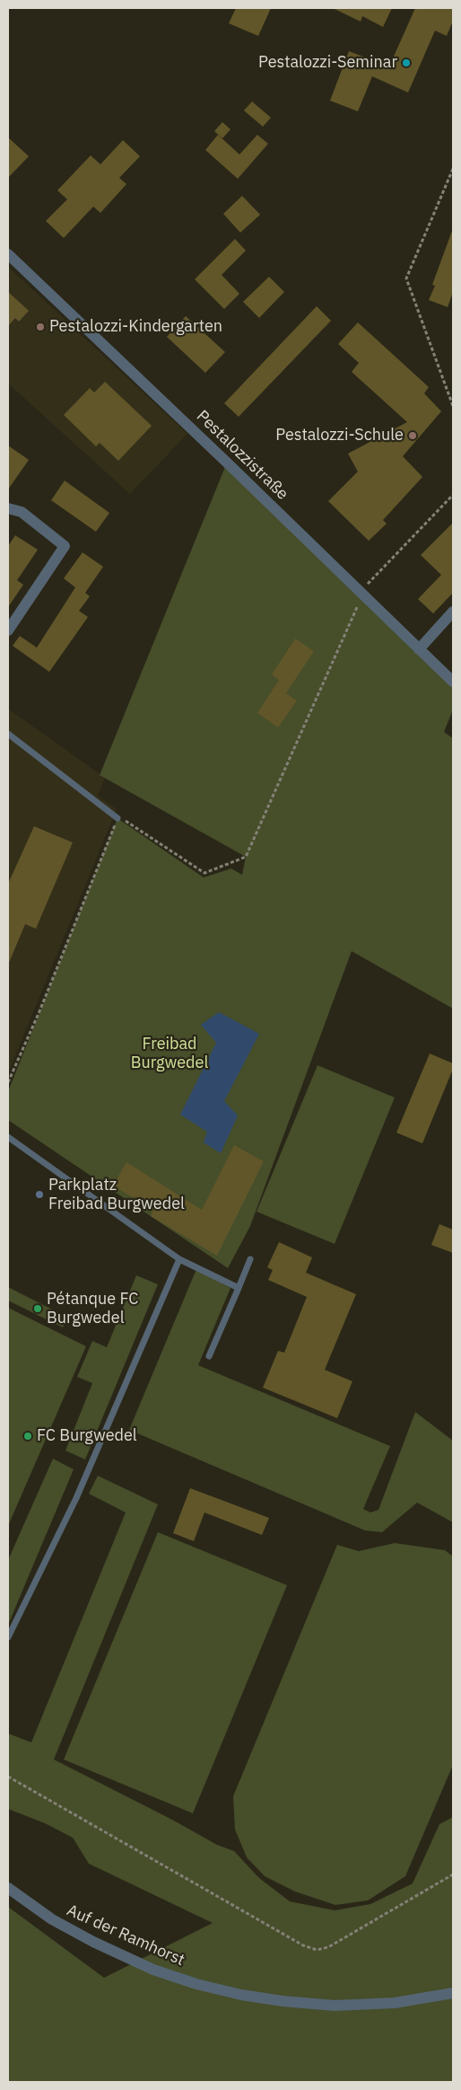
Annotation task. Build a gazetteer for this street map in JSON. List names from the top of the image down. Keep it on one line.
{"streets":{"street":["Pestalozzistraße","Auf der Ramhorst"]},"parks":["Freibad Burgwedel"],"places":["Pestalozzi-Seminar","Pestalozzi-Kindergarten","Pestalozzi-Schule","Parkplatz Freibad Burgwedel","Pétanque FC Burgwedel","FC Burgwedel"]}
